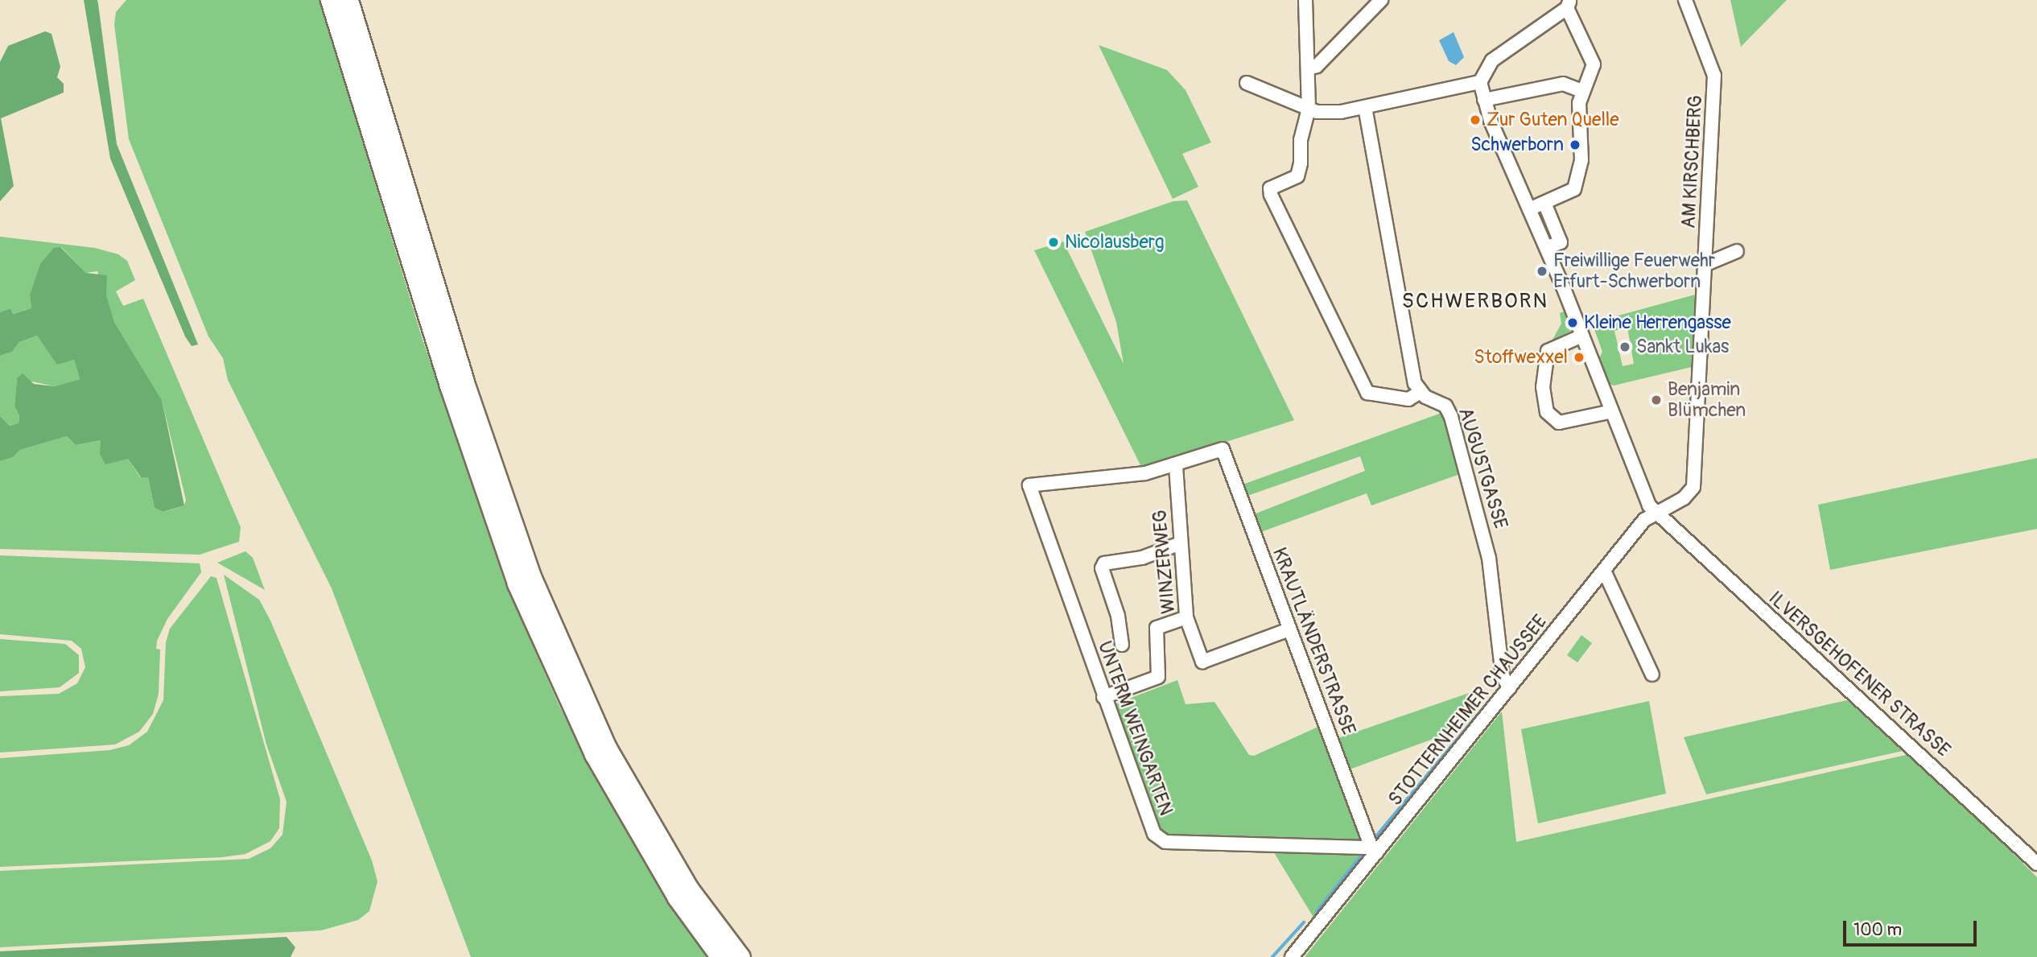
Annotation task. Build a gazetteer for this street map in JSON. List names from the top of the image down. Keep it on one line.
{"streets":{"street":["AM KIRSCHBERG","AUGUSTGASSE","WINZERWEG","KRAUTLÄNDERSTRASSE","ILVERSGEHOFENER STRASSE","STOTTERNHEIMER CHAUSSEE","UNTERM WEINGARTEN"]},"crossings":[["AM KIRSCHBERG","ILVERSGEHOFENER STRASSE"],["AM KIRSCHBERG","STOTTERNHEIMER CHAUSSEE"],["AUGUSTGASSE","STOTTERNHEIMER CHAUSSEE"],["WINZERWEG","KRAUTLÄNDERSTRASSE"],["WINZERWEG","UNTERM WEINGARTEN"],["KRAUTLÄNDERSTRASSE","STOTTERNHEIMER CHAUSSEE"],["KRAUTLÄNDERSTRASSE","UNTERM WEINGARTEN"],["ILVERSGEHOFENER STRASSE","STOTTERNHEIMER CHAUSSEE"],["STOTTERNHEIMER CHAUSSEE","UNTERM WEINGARTEN"]],"districts":["SCHWERBORN"],"places":["Zur Guten Quelle","Schwerborn","Nicolausberg","Freiwillige Feuerwehr Erfurt-Schwerborn","Kleine Herrengasse","Sankt Lukas","Stoffwexxel","Benjamin Blümchen"],"scale_bar":"100 m"}
